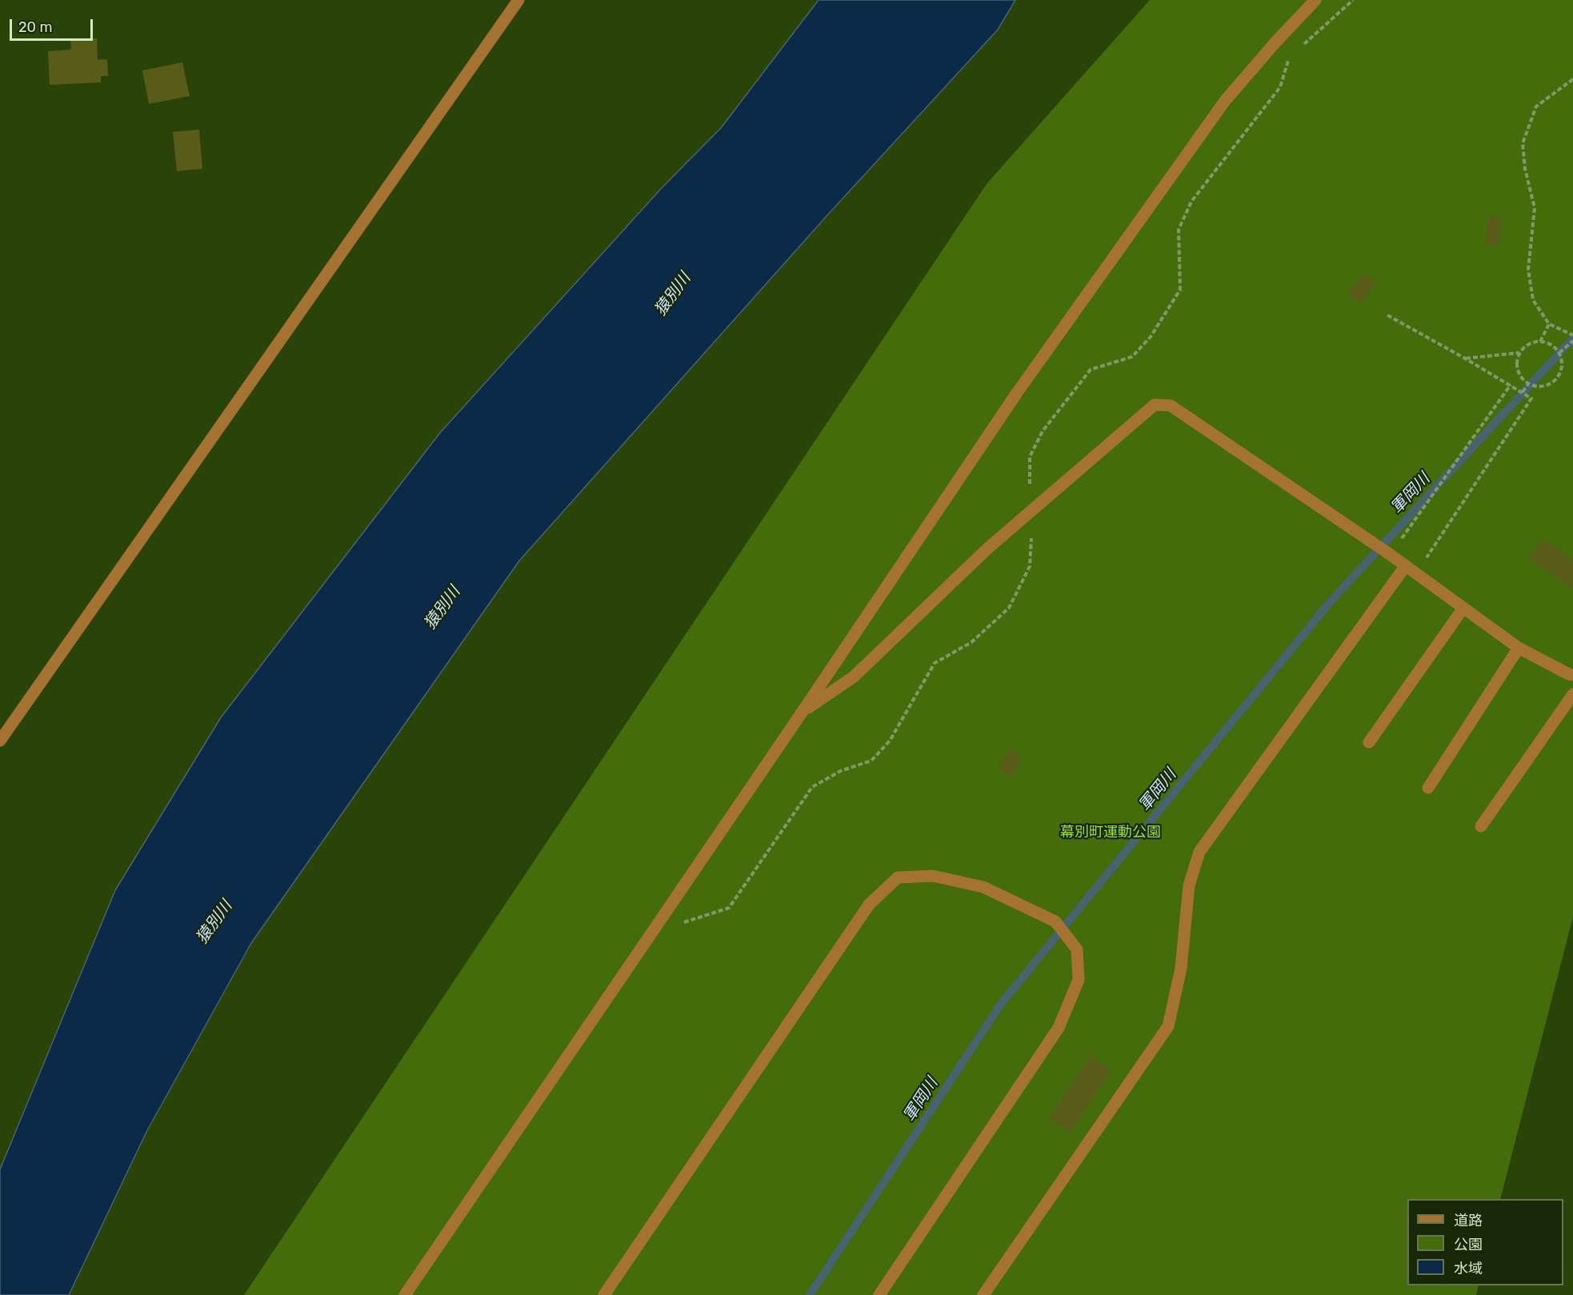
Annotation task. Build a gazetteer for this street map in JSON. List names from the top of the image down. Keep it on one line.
{"water":["猿別川","軍岡川"],"parks":["幕別町運動公園"],"legend":["道路","公園","水域"],"scale_bar":"20 m"}
